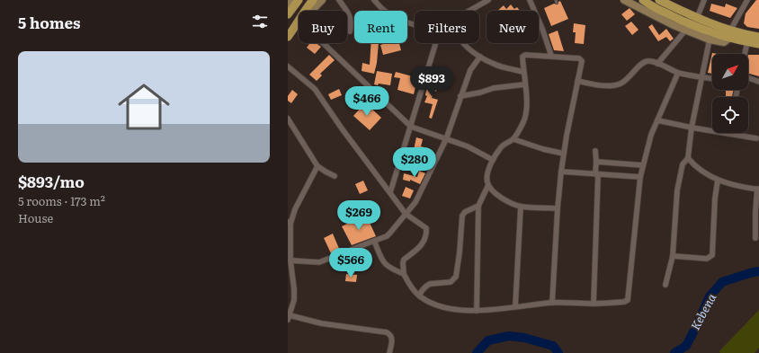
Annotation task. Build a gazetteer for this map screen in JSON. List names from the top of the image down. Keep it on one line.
{"water":["Kebena"],"north":"top right","page":{"heading":"5 homes","chip":["Buy","Rent","Filters","New"],"list":[{"name":"$893/mo","note":"5 rooms · 173 m² · House"}],"price":["$893","$466","$280","$269","$566"]}}
